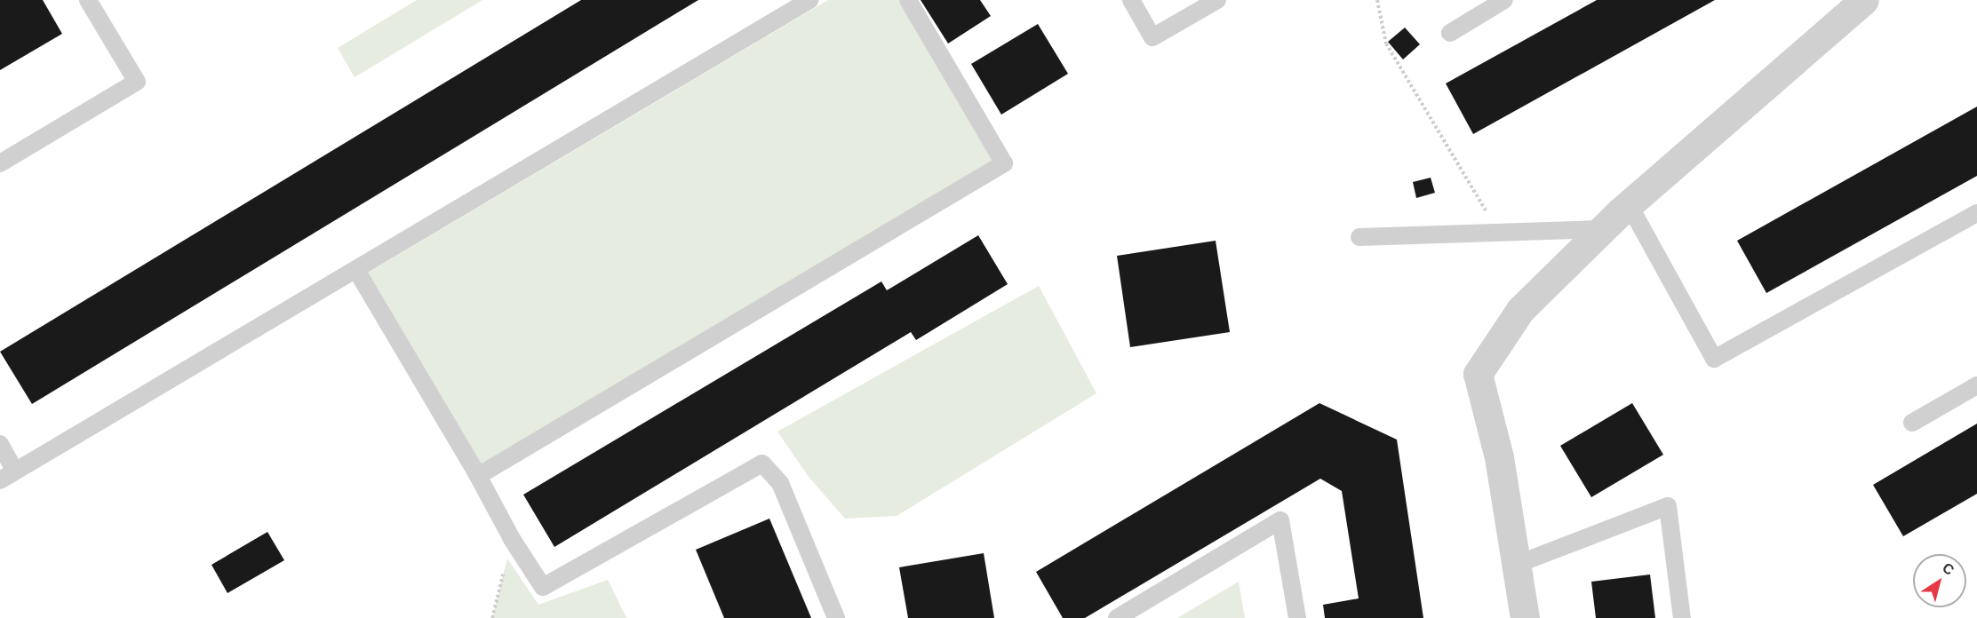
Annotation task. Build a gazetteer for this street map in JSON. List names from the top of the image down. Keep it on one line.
{"north":"top right"}
